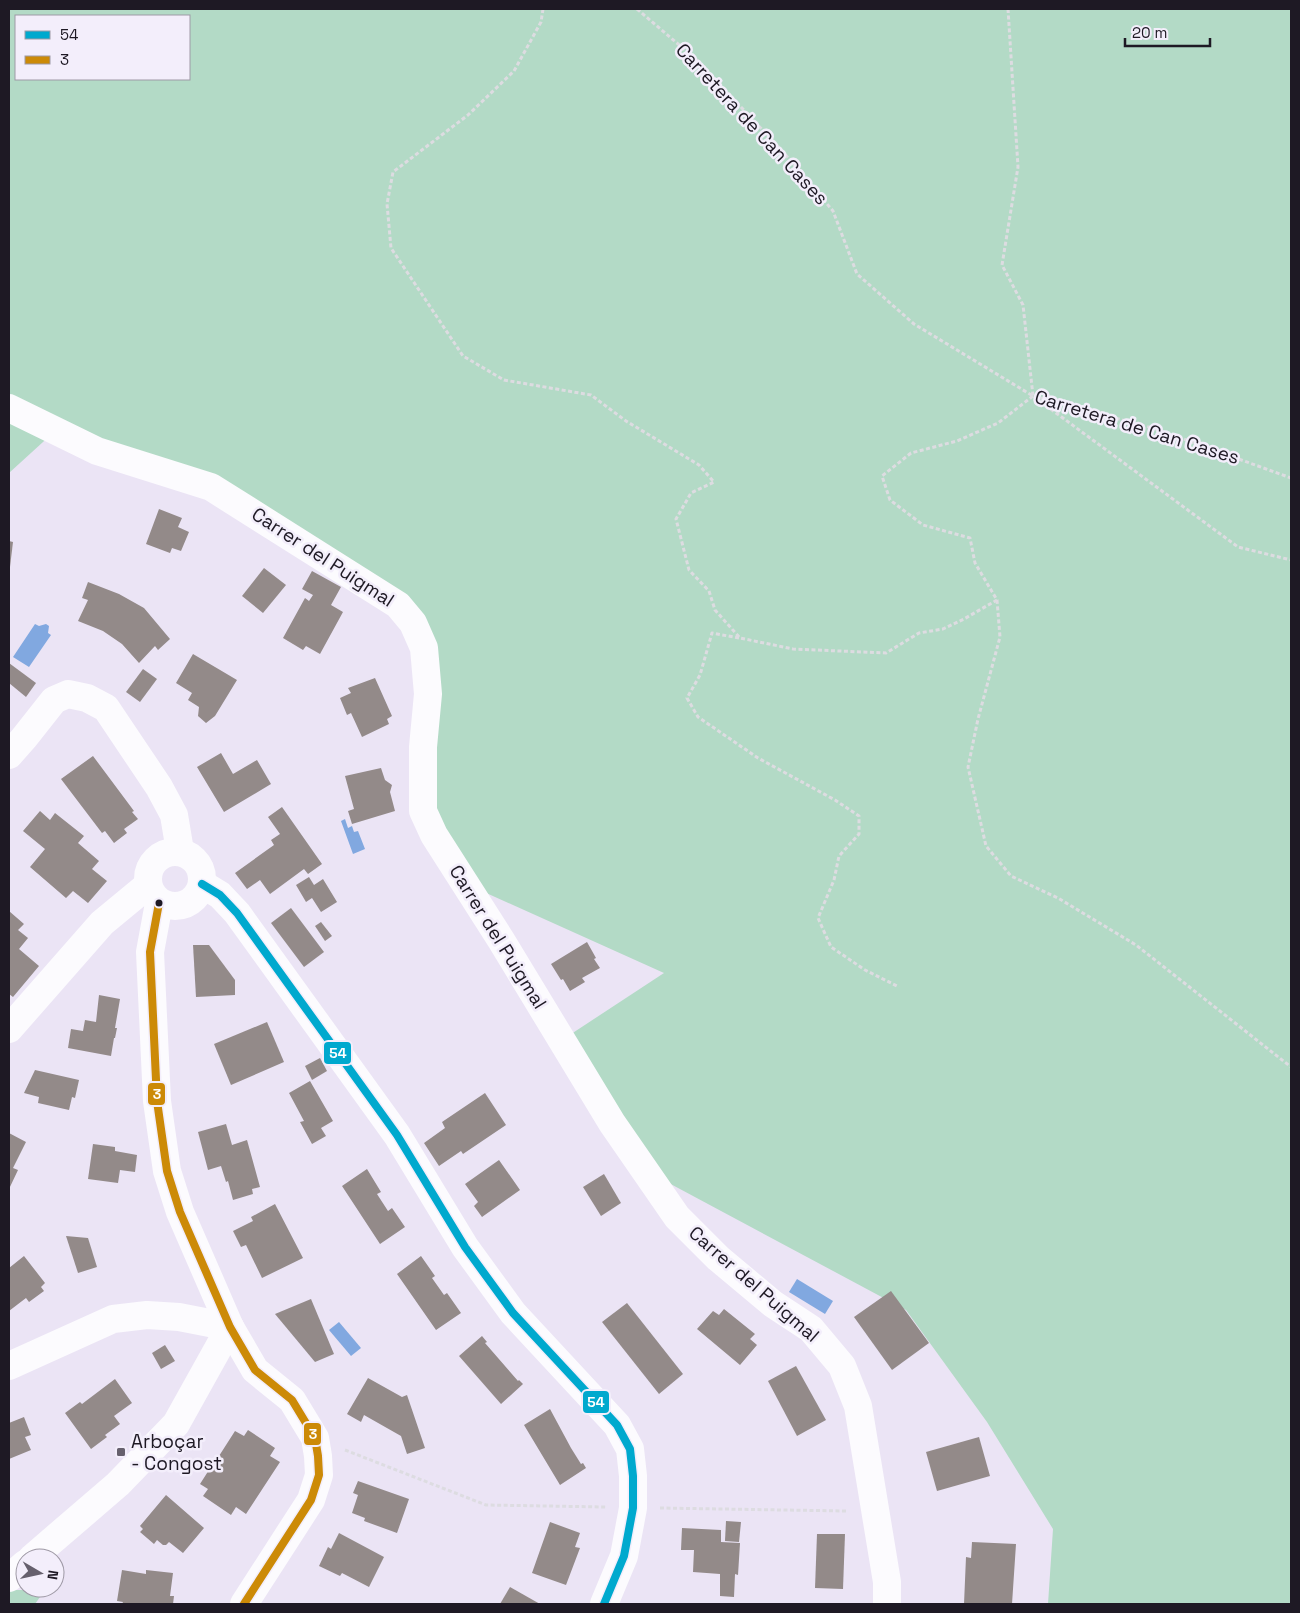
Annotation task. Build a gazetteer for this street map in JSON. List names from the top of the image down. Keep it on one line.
{"streets":{"street":["Carrer del Puigmal"],"path":["Carretera de Can Cases"]},"places":{"transit":["Arboçar - Congost"]},"lines":["transit line 54","transit line 3"],"legend":["54","3"],"scale_bar":"20 m","north":"right"}
